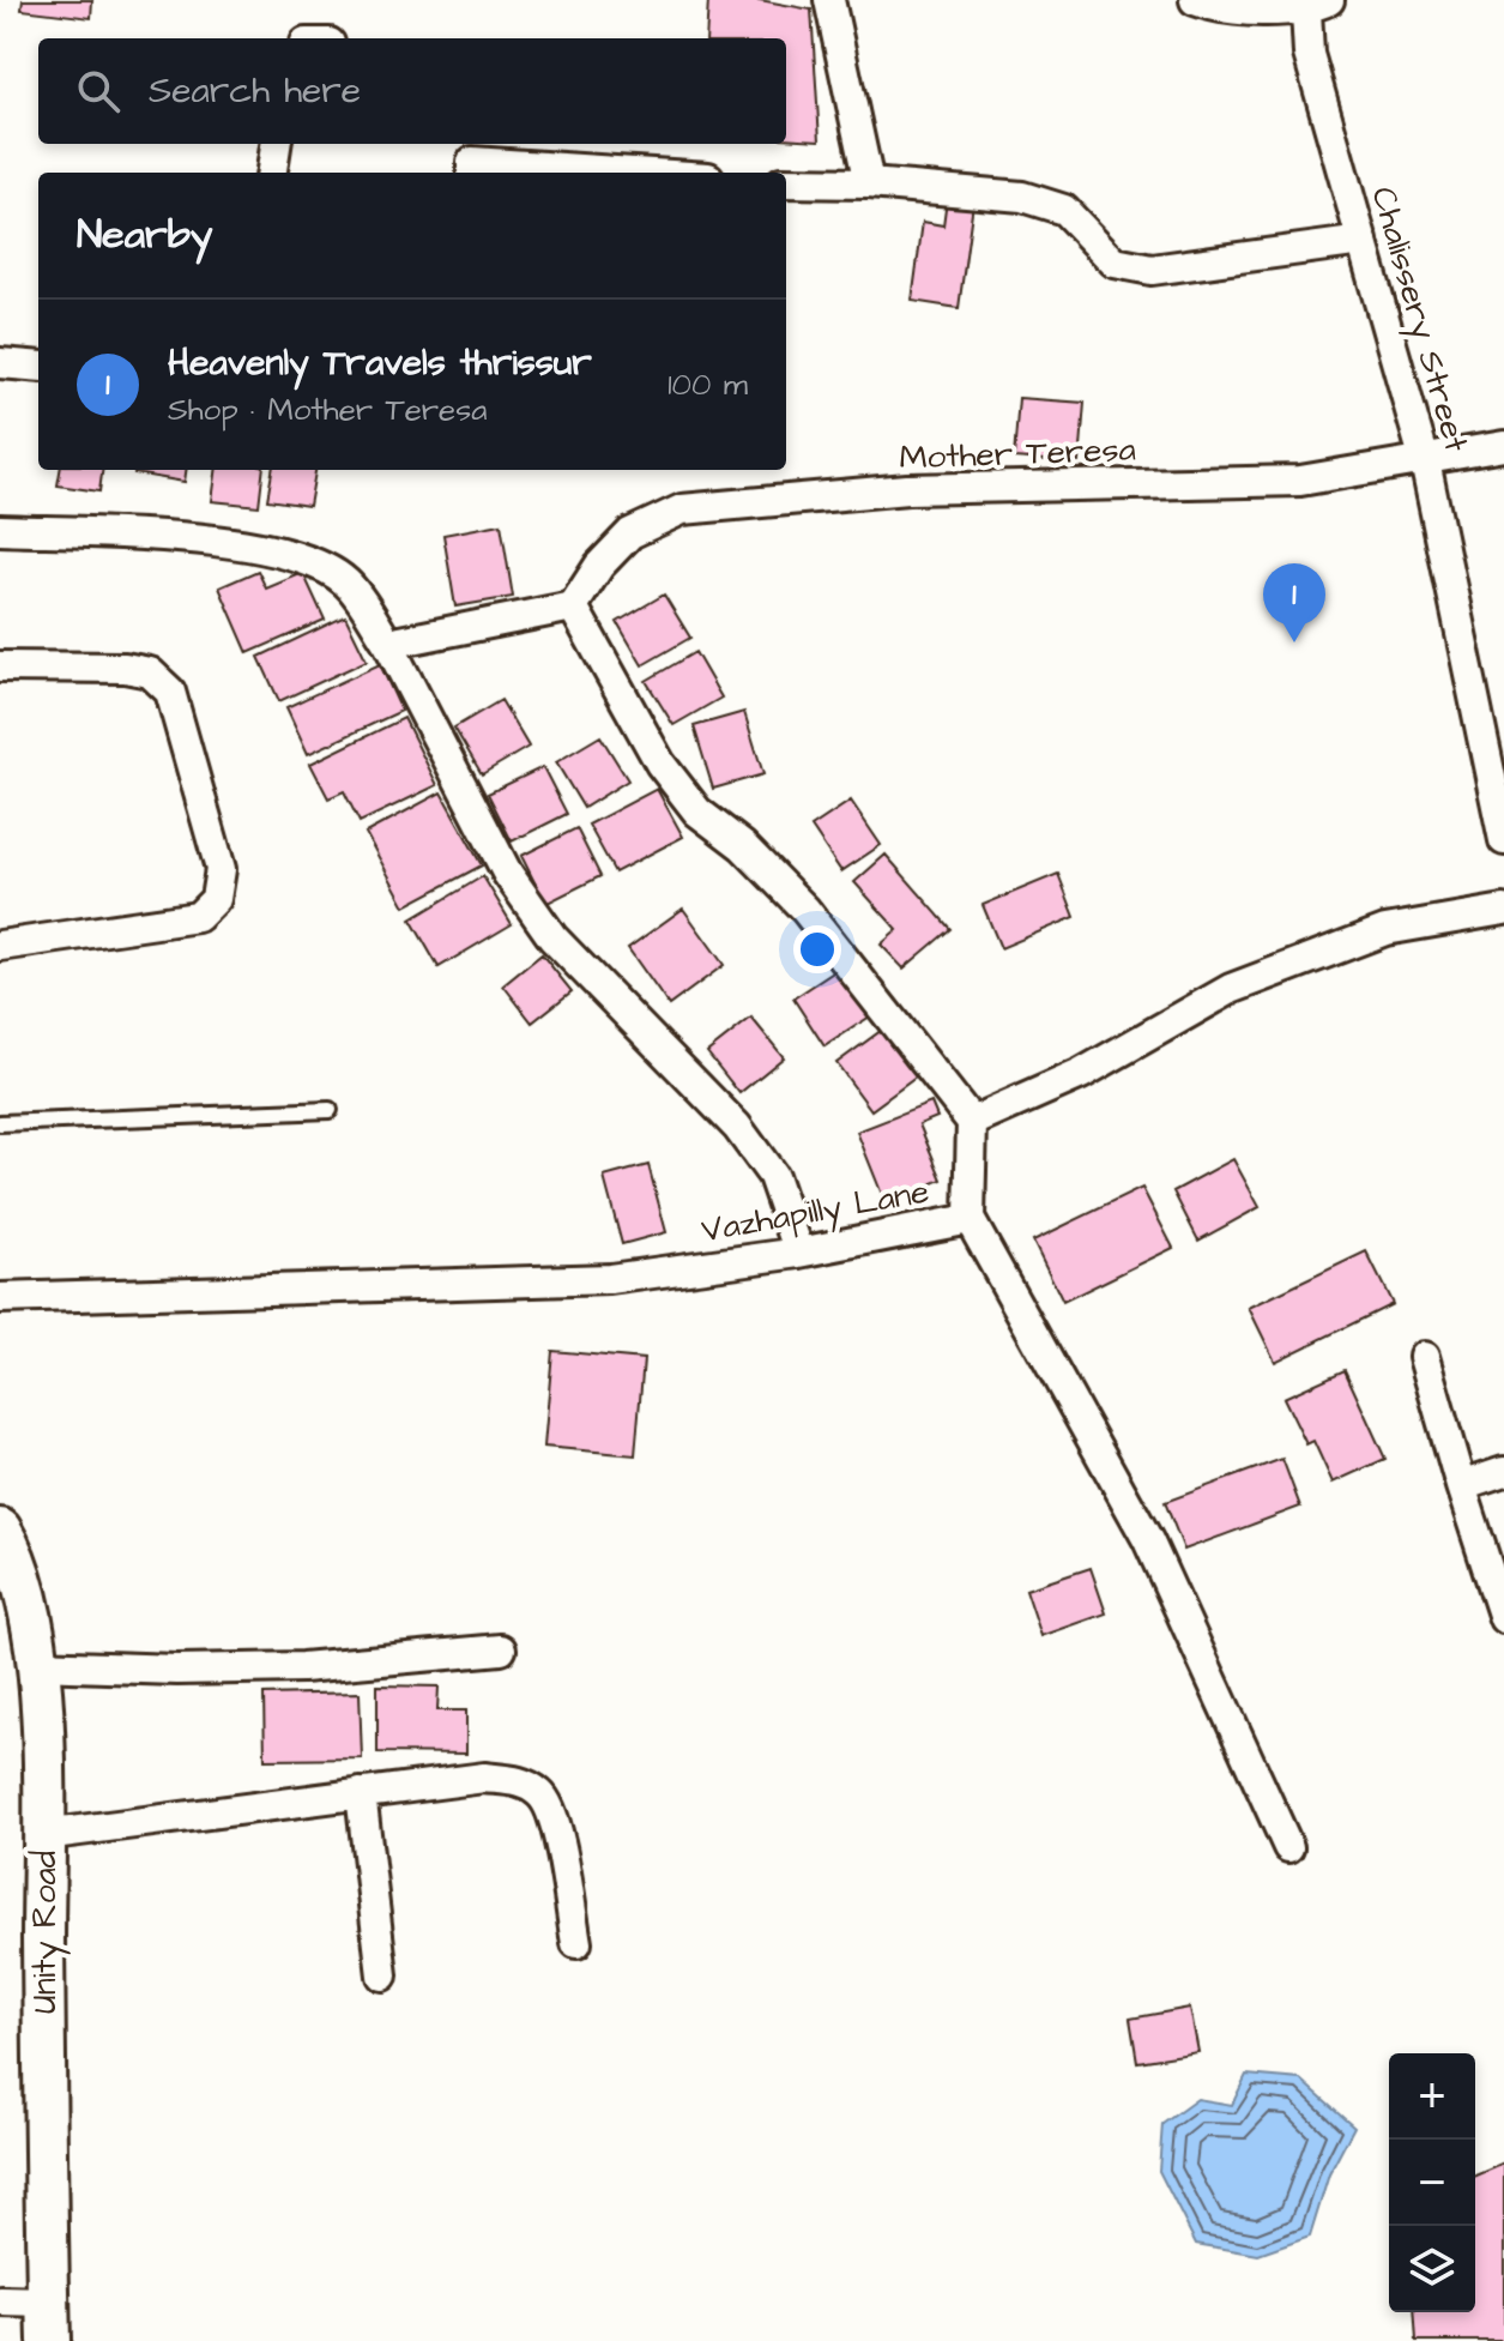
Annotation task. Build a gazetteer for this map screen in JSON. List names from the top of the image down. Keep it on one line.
{"streets":{"street":["Chalissery Street","Mother Teresa","Vazhapilly Lane","Unity Road"]},"crossings":[["Chalissery Street","Mother Teresa"]],"page":{"search":"Search here","heading":"Nearby","list":[{"mark":"1","name":"Heavenly Travels thrissur","note":"Shop · Mother Teresa","value":"100 m"}],"pins":"1","map_buttons":["+","−"]}}
